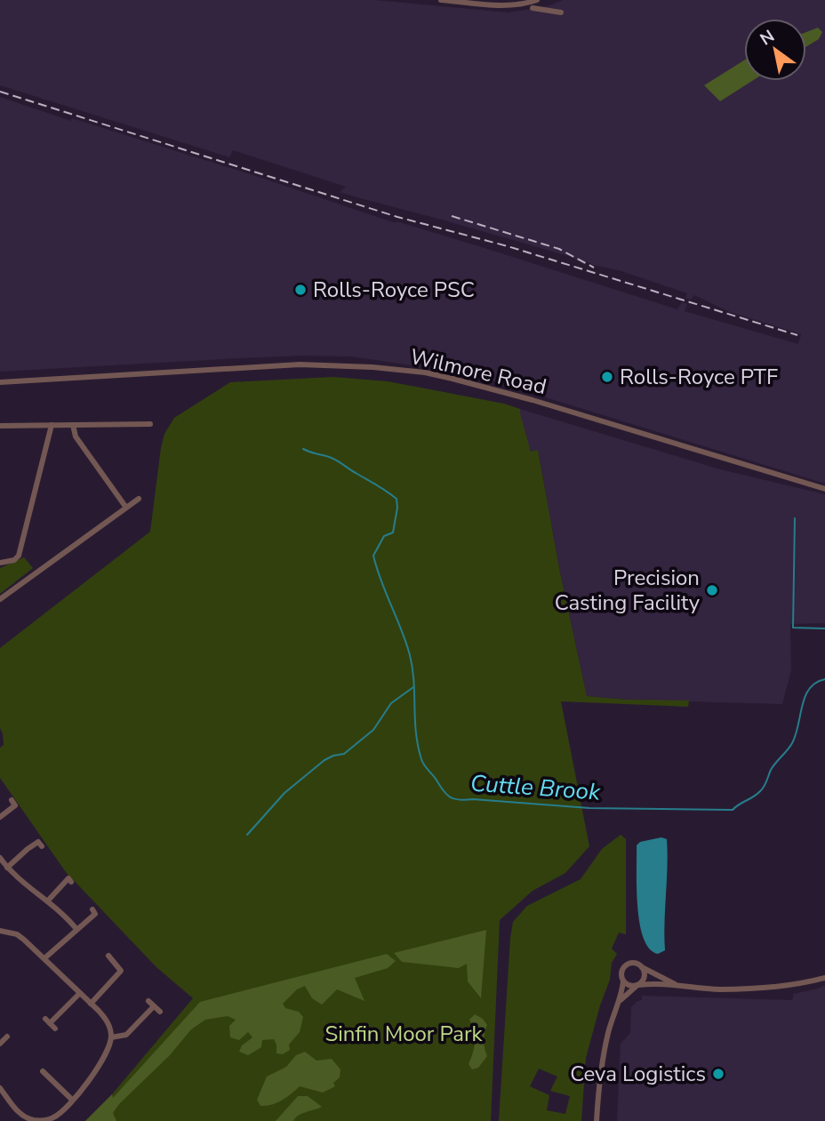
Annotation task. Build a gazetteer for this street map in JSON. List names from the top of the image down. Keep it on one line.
{"streets":{"street":["Wilmore Road"]},"water":["Cuttle Brook"],"parks":["Sinfin Moor Park"],"places":["Rolls-Royce PSC","Rolls-Royce PTF","Precision Casting Facility","Ceva Logistics"],"north":"top left"}
